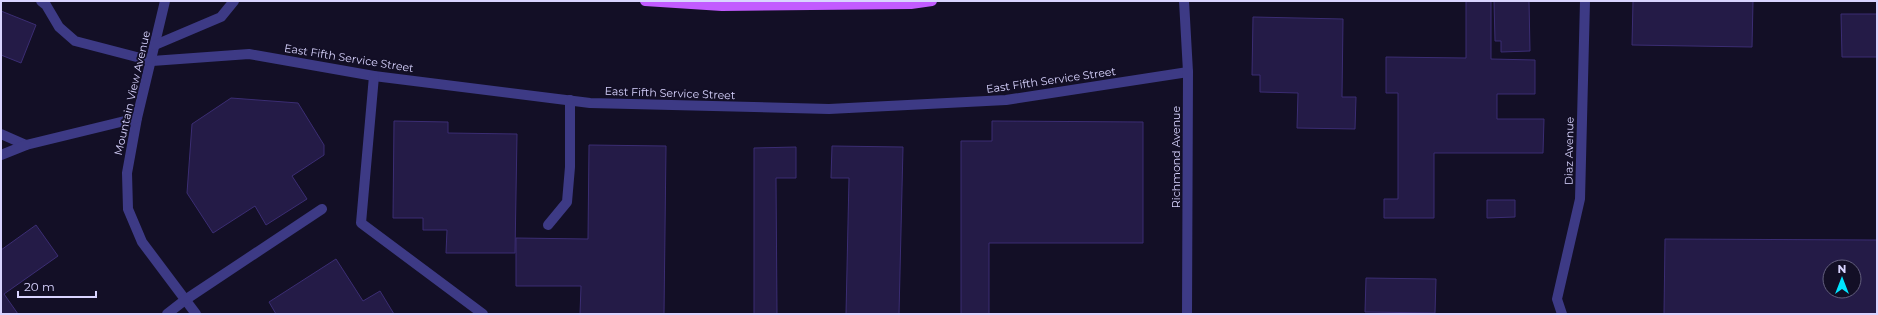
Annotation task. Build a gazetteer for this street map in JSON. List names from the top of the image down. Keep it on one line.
{"streets":{"street":["East Fifth Service Street","Mountain View Avenue","Diaz Avenue","Richmond Avenue"]},"crossings":[["East Fifth Service Street","Mountain View Avenue"],["East Fifth Service Street","Richmond Avenue"]],"scale_bar":"20 m","north":"top"}
